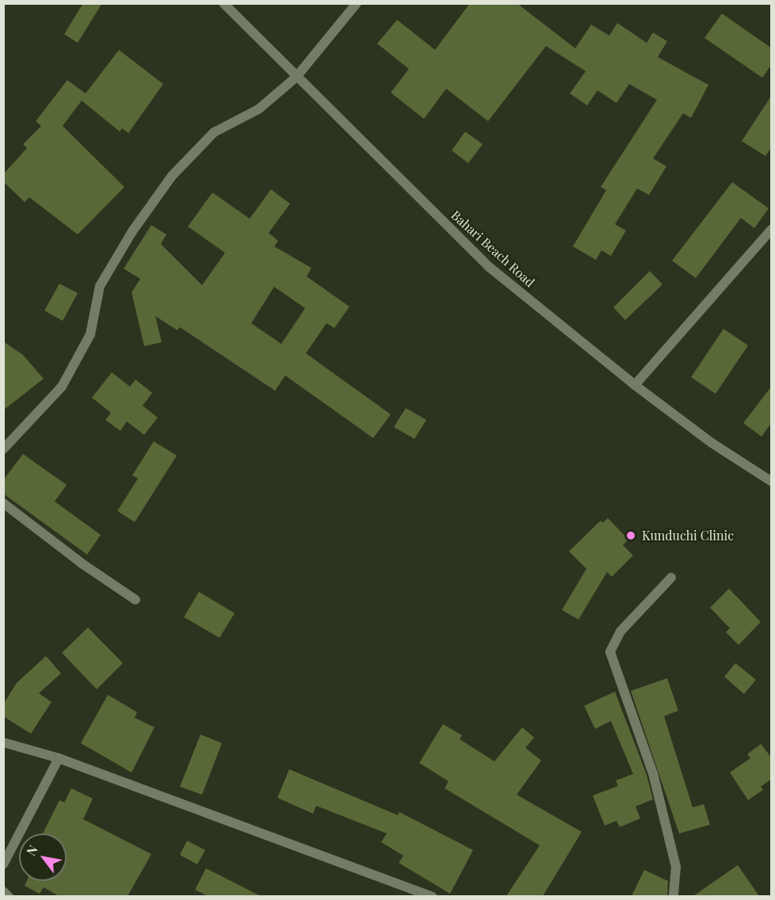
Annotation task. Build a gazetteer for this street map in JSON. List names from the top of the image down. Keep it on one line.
{"streets":{"street":["Bahari Beach Road"]},"places":["Kunduchi Clinic"],"north":"top left"}
